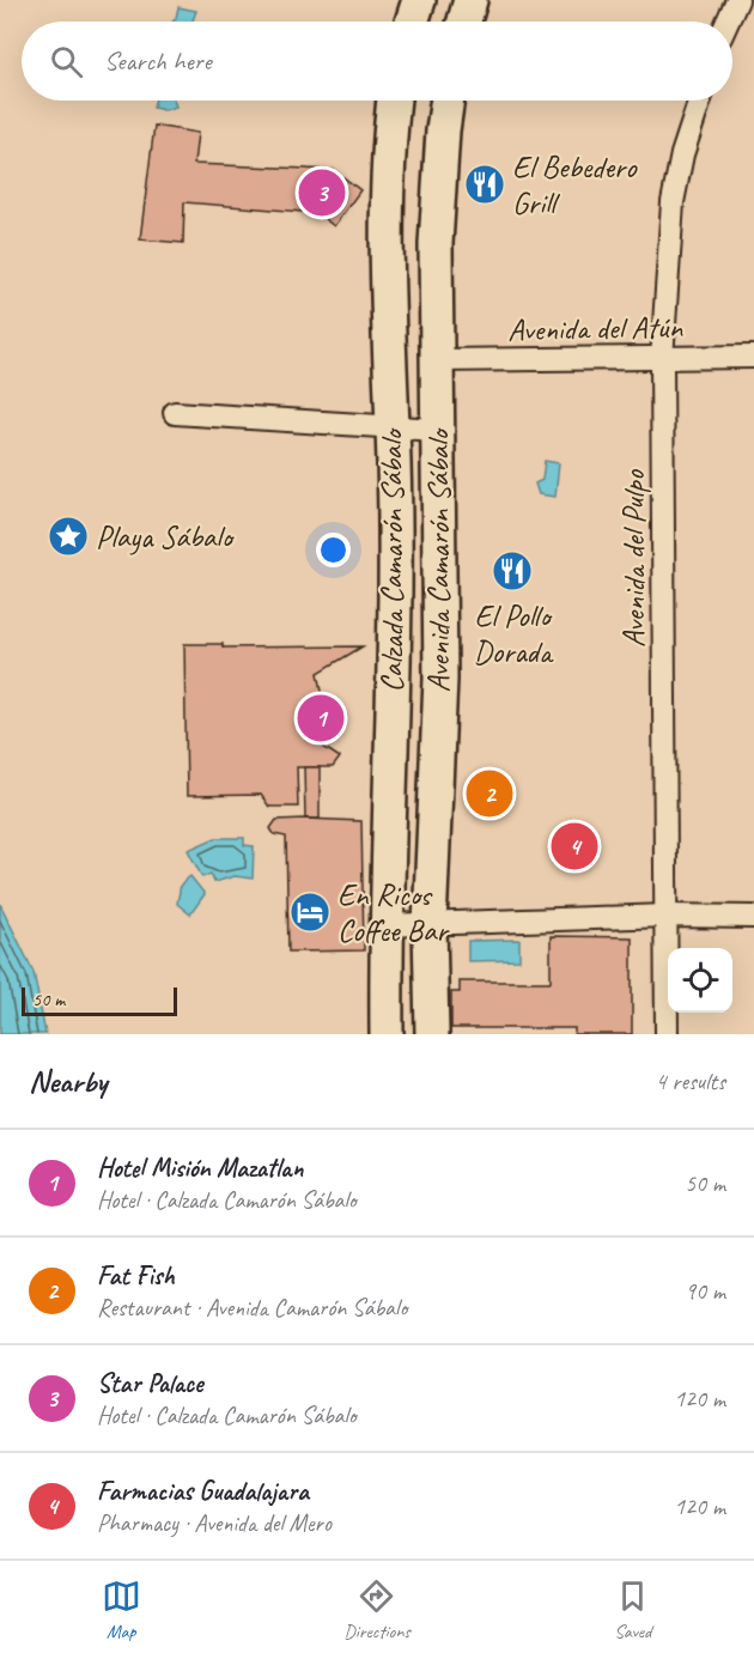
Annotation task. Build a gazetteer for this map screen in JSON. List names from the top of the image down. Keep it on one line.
{"streets":{"main road":["Calzada Camarón Sábalo","Avenida Camarón Sábalo"],"street":["Avenida del Atún","Avenida del Pulpo"]},"crossings":[["Avenida del Atún","Avenida del Pulpo"],["Avenida del Atún","Avenida Camarón Sábalo"]],"places":{"restaurant":["El Bebedero Grill","El Pollo Dorada"],"place":["Playa Sábalo"],"hotel":["En Ricos Coffee Bar"]},"scale_bar":"50 m","page":{"search":"Search here","pins":["3","1","2","4"],"scale":"50 m","heading":["Nearby","4 results"],"list":[{"mark":"1","name":"Hotel Misión Mazatlan","note":"Hotel · Calzada Camarón Sábalo","value":"50 m"},{"mark":"2","name":"Fat Fish","note":"Restaurant · Avenida Camarón Sábalo","value":"90 m"},{"mark":"3","name":"Star Palace","note":"Hotel · Calzada Camarón Sábalo","value":"120 m"},{"mark":"4","name":"Farmacias Guadalajara","note":"Pharmacy · Avenida del Mero","value":"120 m"}],"nav":["Map","Directions","Saved"]}}
